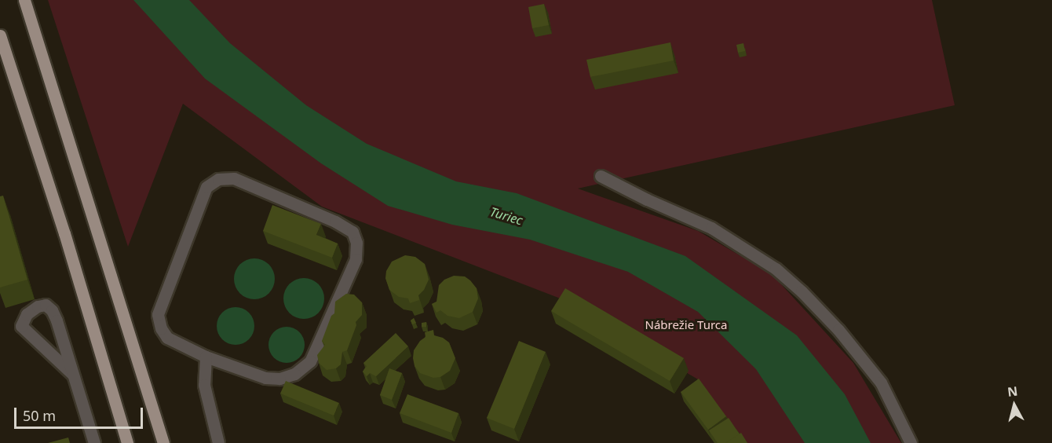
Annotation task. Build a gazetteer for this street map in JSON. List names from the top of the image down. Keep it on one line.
{"water":["Turiec"],"parks":["Nábrežie Turca"],"scale_bar":"50 m","north":"top"}
